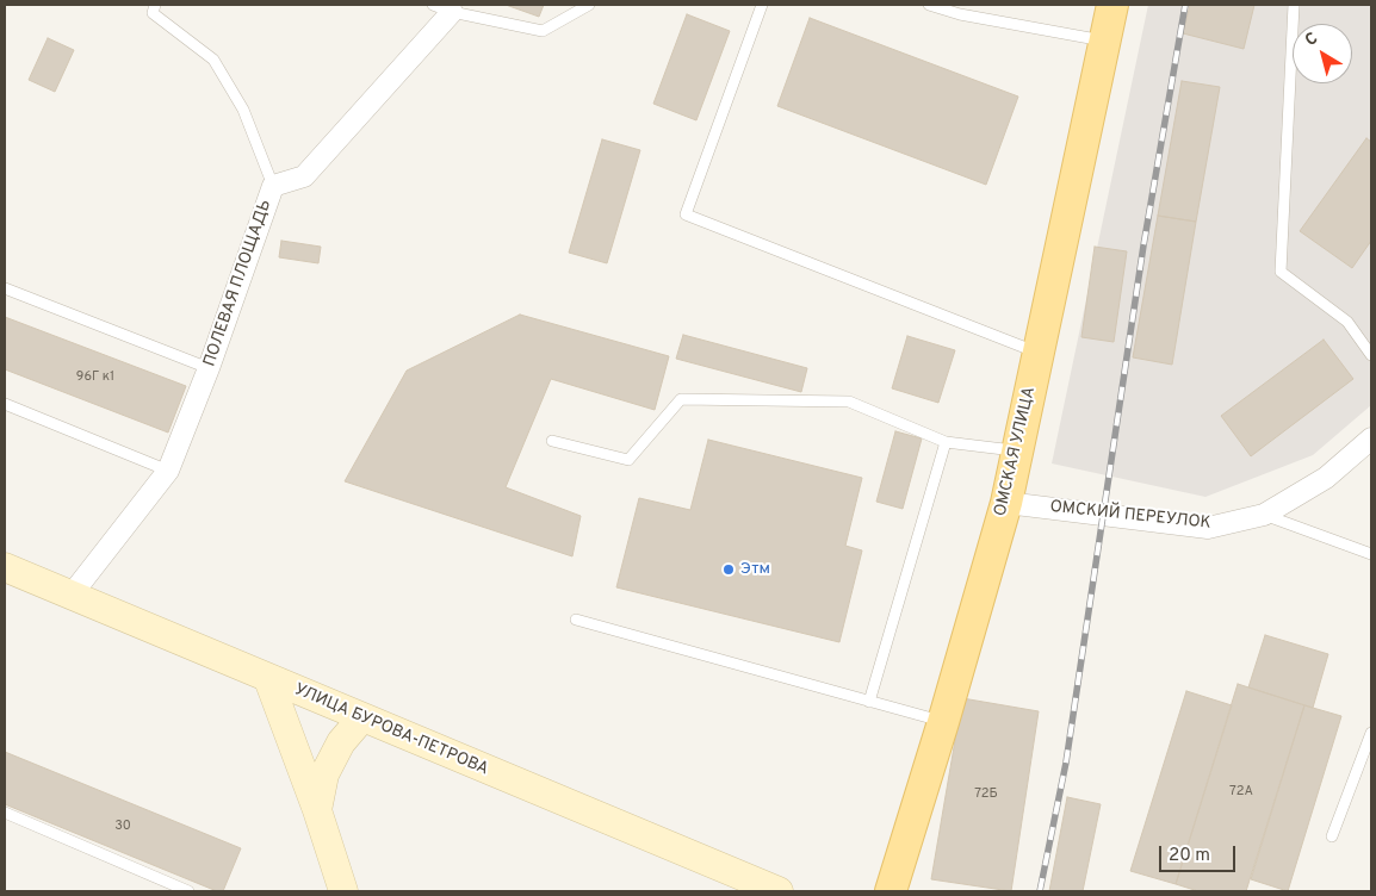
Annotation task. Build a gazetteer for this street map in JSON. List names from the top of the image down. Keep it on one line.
{"streets":{"main road":["ОМСКАЯ УЛИЦА","УЛИЦА БУРОВА-ПЕТРОВА"],"street":["ПОЛЕВАЯ ПЛОЩАДЬ","ОМСКИЙ ПЕРЕУЛОК"]},"crossings":[["ПОЛЕВАЯ ПЛОЩАДЬ","УЛИЦА БУРОВА-ПЕТРОВА"],["ОМСКАЯ УЛИЦА","ОМСКИЙ ПЕРЕУЛОК"]],"places":["Этм"],"house_numbers":["96Г к1","72А","72Б","30"],"scale_bar":"20 m","north":"top left"}
